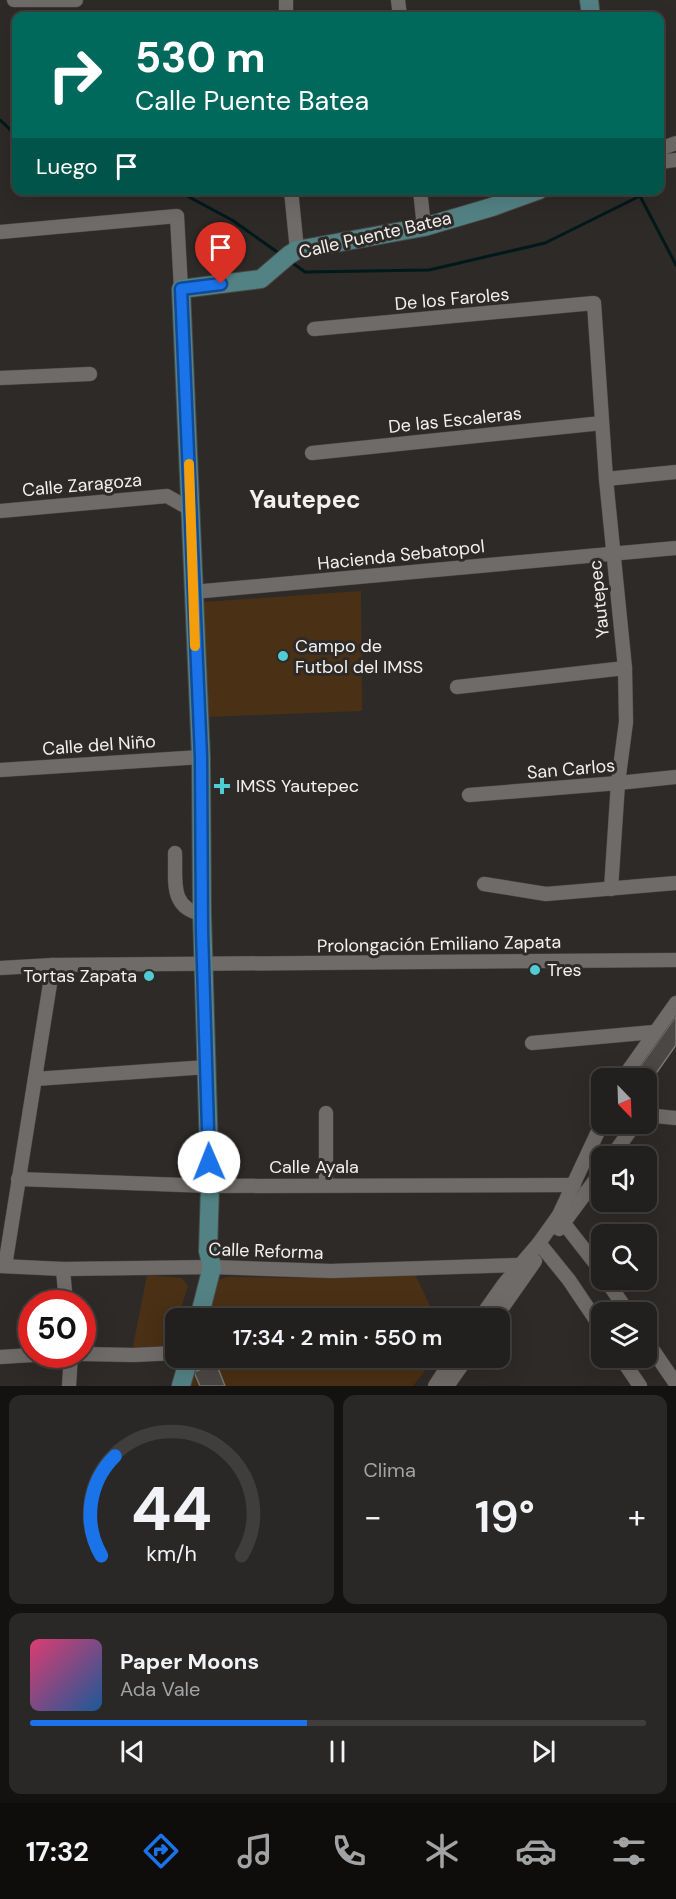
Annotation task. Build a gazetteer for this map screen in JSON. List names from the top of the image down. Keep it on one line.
{"streets":{"main road":["Calle Puente Batea"],"street":["De los Faroles","De las Escaleras","Calle Zaragoza","Hacienda Sebatopol","Yautepec","Calle del Niño","San Carlos","Prolongación Emiliano Zapata","Calle Ayala","Calle Reforma"]},"crossings":[["De los Faroles","Yautepec"],["De las Escaleras","Yautepec"],["Hacienda Sebatopol","Yautepec"],["Yautepec","San Carlos"]],"districts":["Yautepec"],"places":{"other":["Campo de Futbol del IMSS","Tres","Tortas Zapata"],"health":["IMSS Yautepec"]},"north":"bottom right","page":{"turn":["530 m","Calle Puente Batea"],"then":"Luego","limit":"50","trip":"17:34 · 2 min · 550 m","tile":"Clima","heat":["−","19°","+"],"song":["Paper Moons","Ada Vale"],"tabs":"17:32","gauge":["44","km/h"]}}
